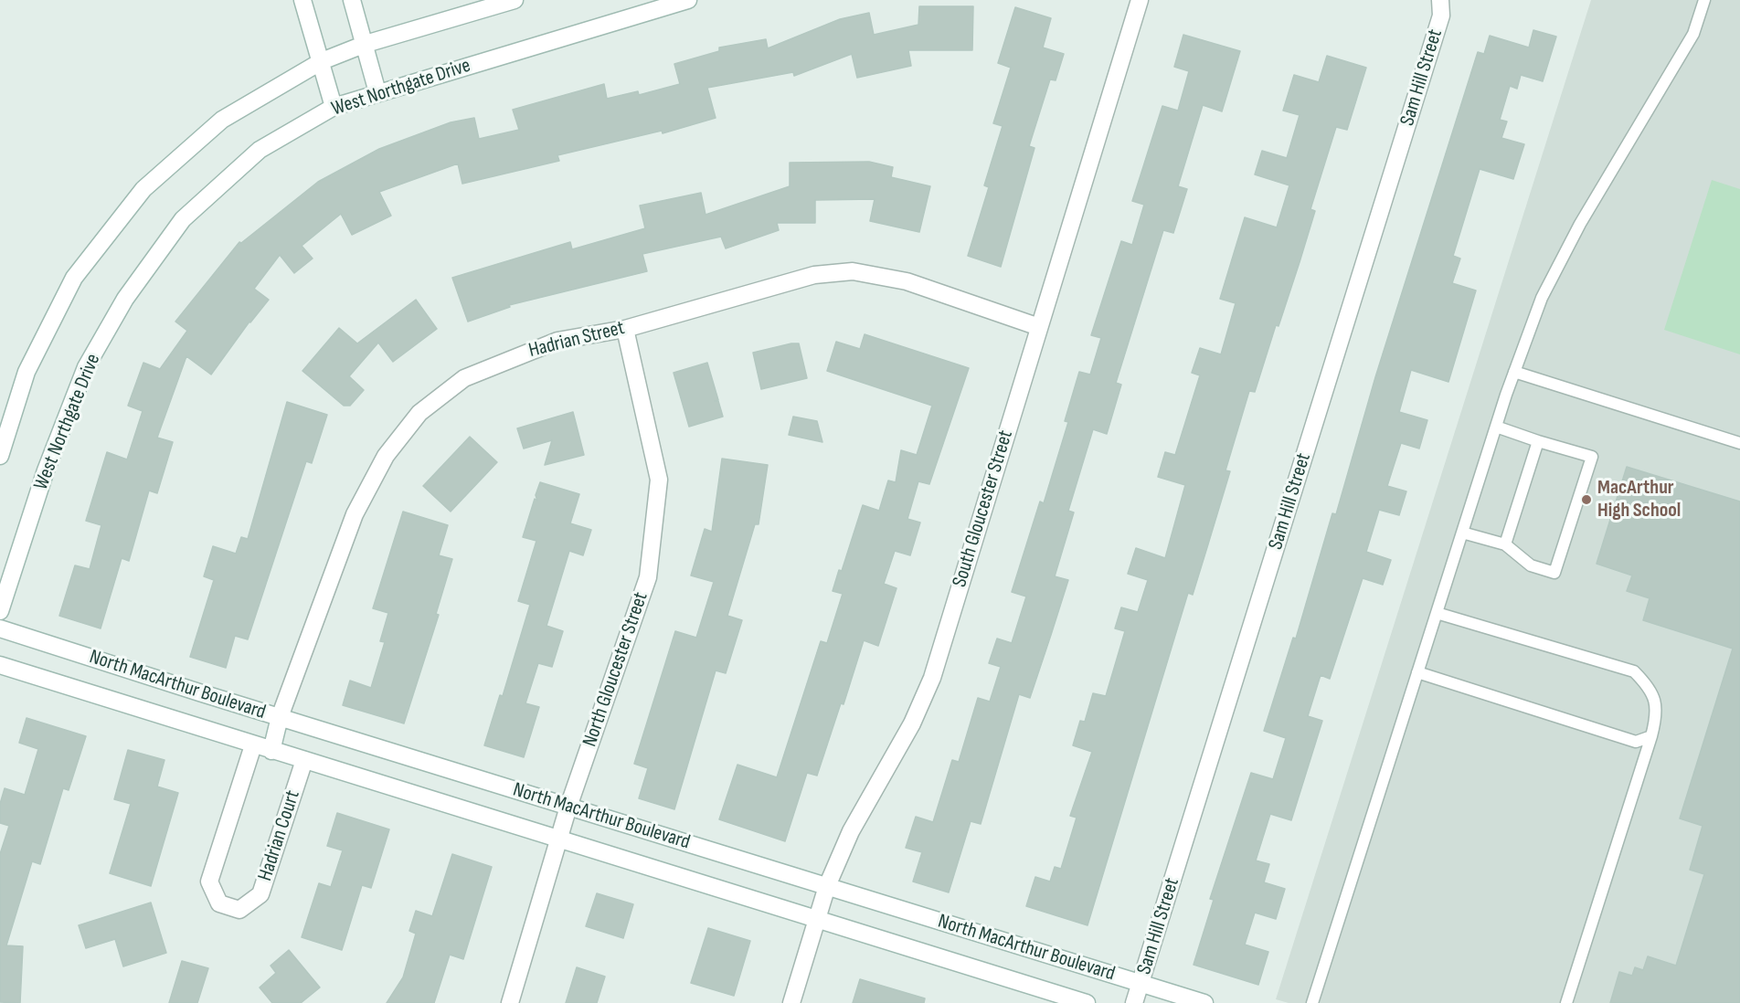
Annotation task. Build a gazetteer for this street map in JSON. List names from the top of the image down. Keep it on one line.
{"streets":{"street":["Sam Hill Street","West Northgate Drive","Hadrian Street","South Gloucester Street","North Gloucester Street","North MacArthur Boulevard","Hadrian Court"]},"crossings":[["Sam Hill Street","North MacArthur Boulevard"],["Hadrian Street","South Gloucester Street"],["Hadrian Street","North Gloucester Street"],["Hadrian Street","North MacArthur Boulevard"],["South Gloucester Street","North MacArthur Boulevard"],["North Gloucester Street","North MacArthur Boulevard"],["North MacArthur Boulevard","Hadrian Court"]],"places":["MacArthur High School"]}
